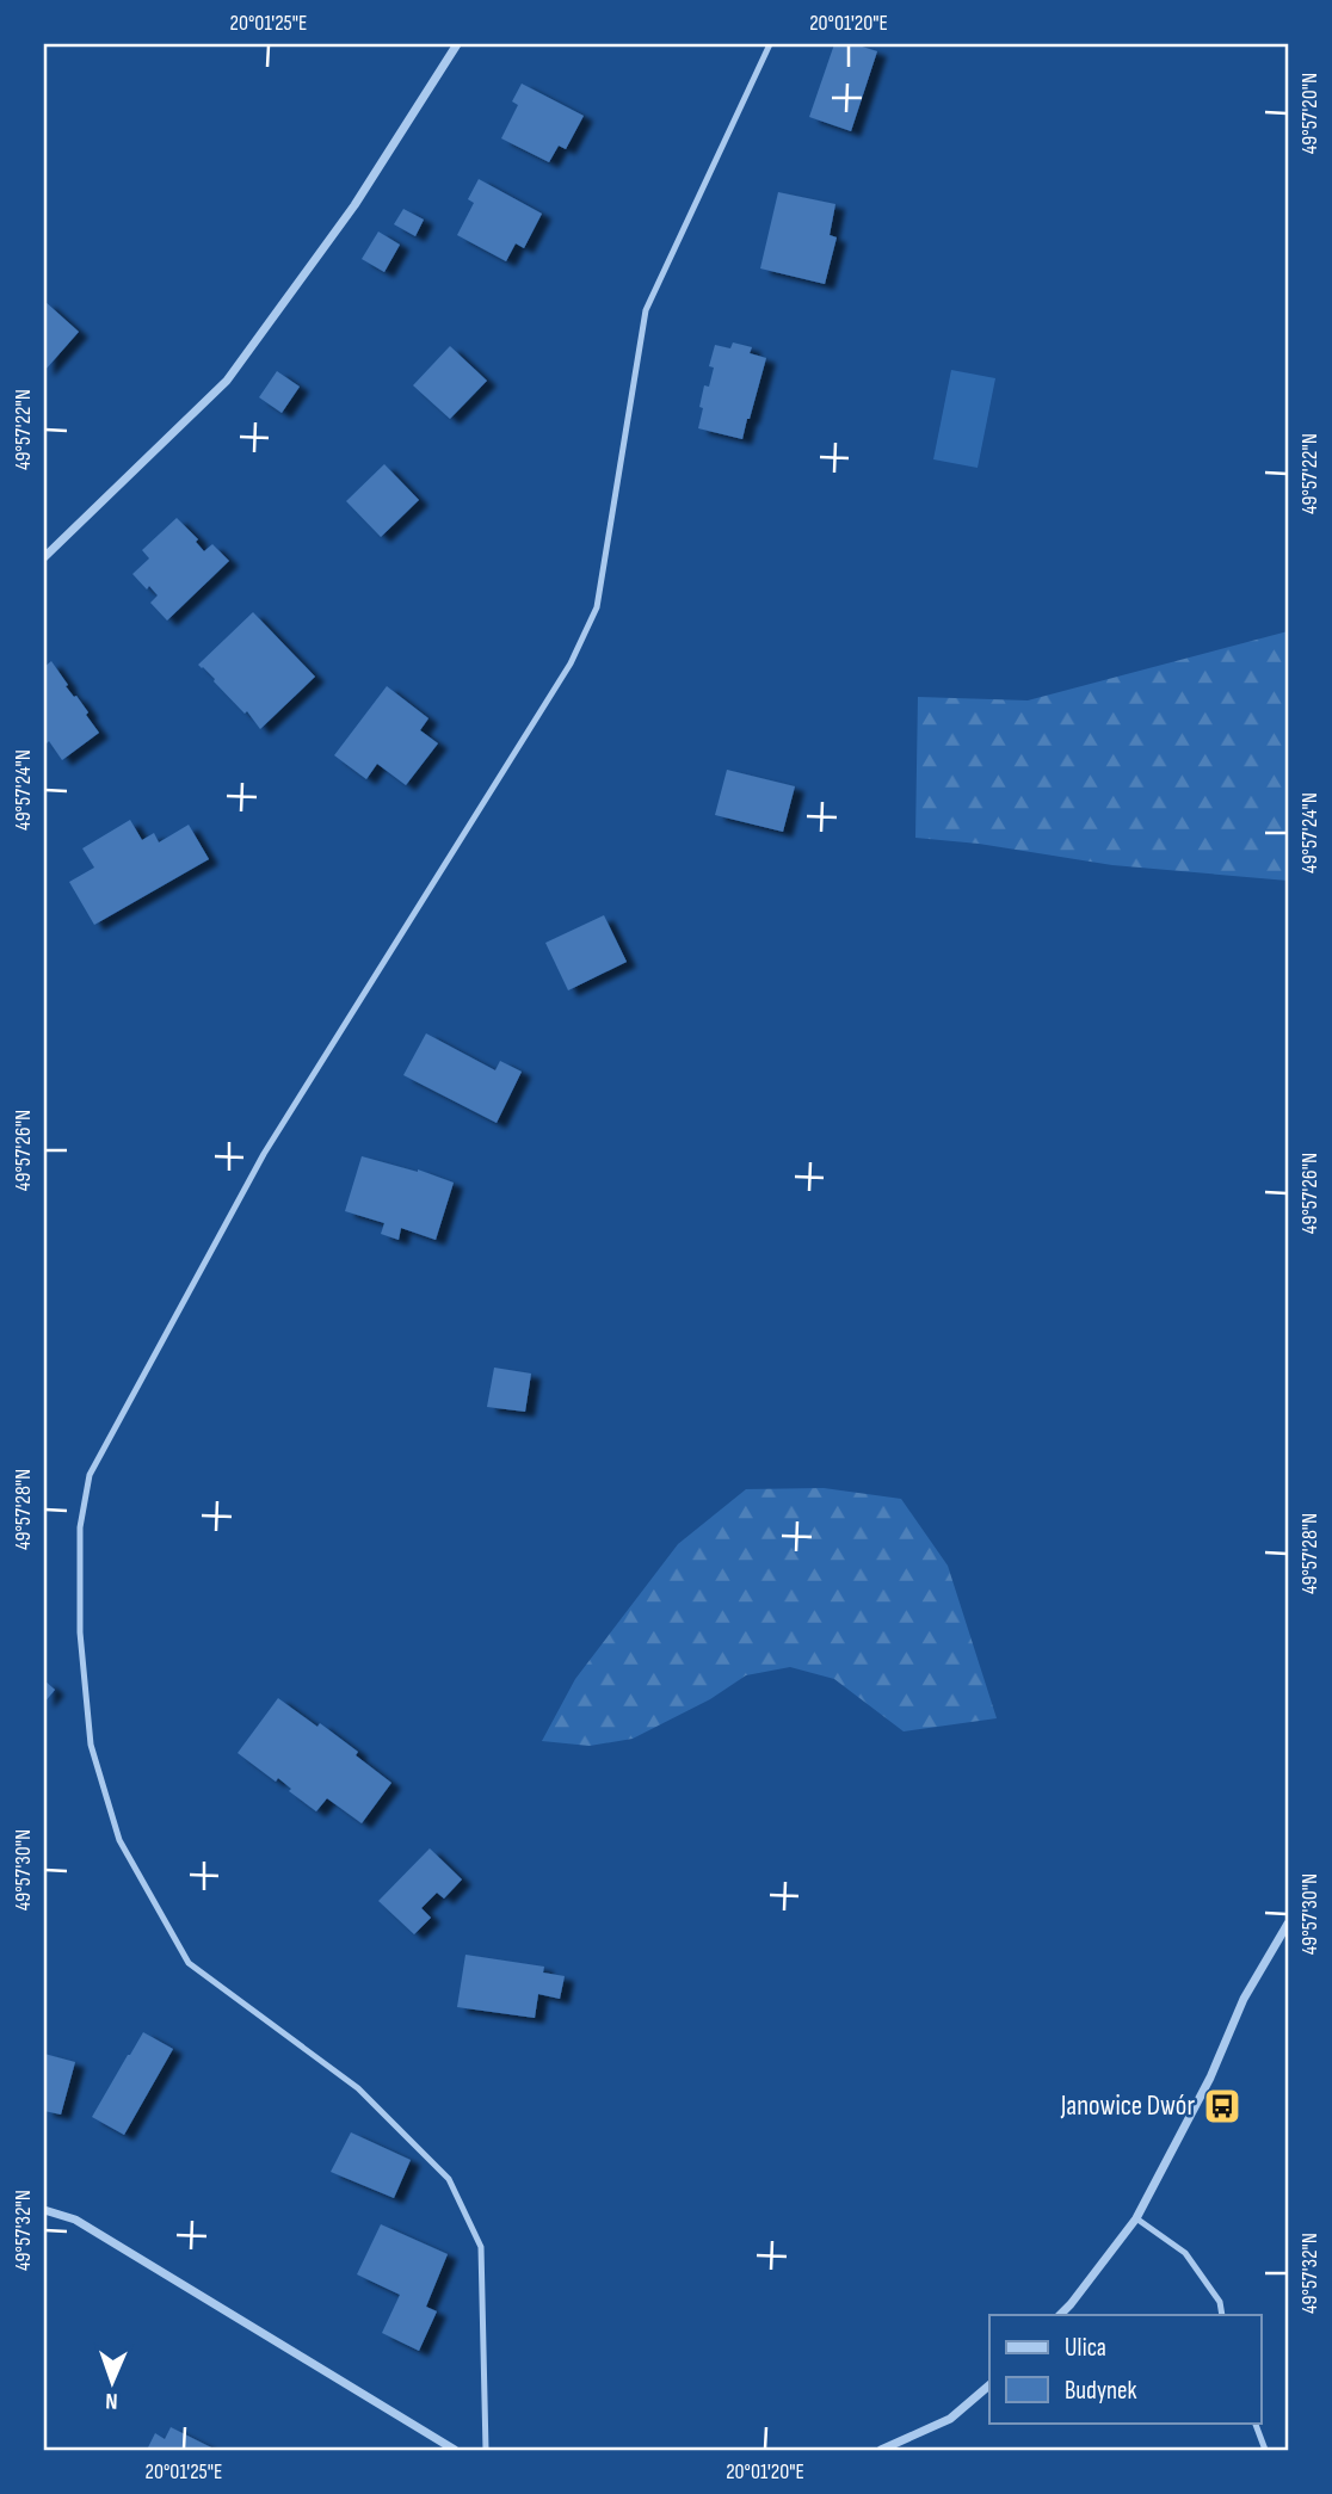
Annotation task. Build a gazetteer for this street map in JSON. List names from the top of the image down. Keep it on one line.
{"places":{"bus stop":["Janowice Dwór"]},"legend":["Ulica","Budynek"],"north":"bottom","coordinates":["20°01'25\"E","20°01'20\"E","49°57'20\"N","49°57'22\"N","49°57'24\"N","49°57'26\"N","49°57'28\"N","49°57'30\"N","49°57'32\"N"]}
